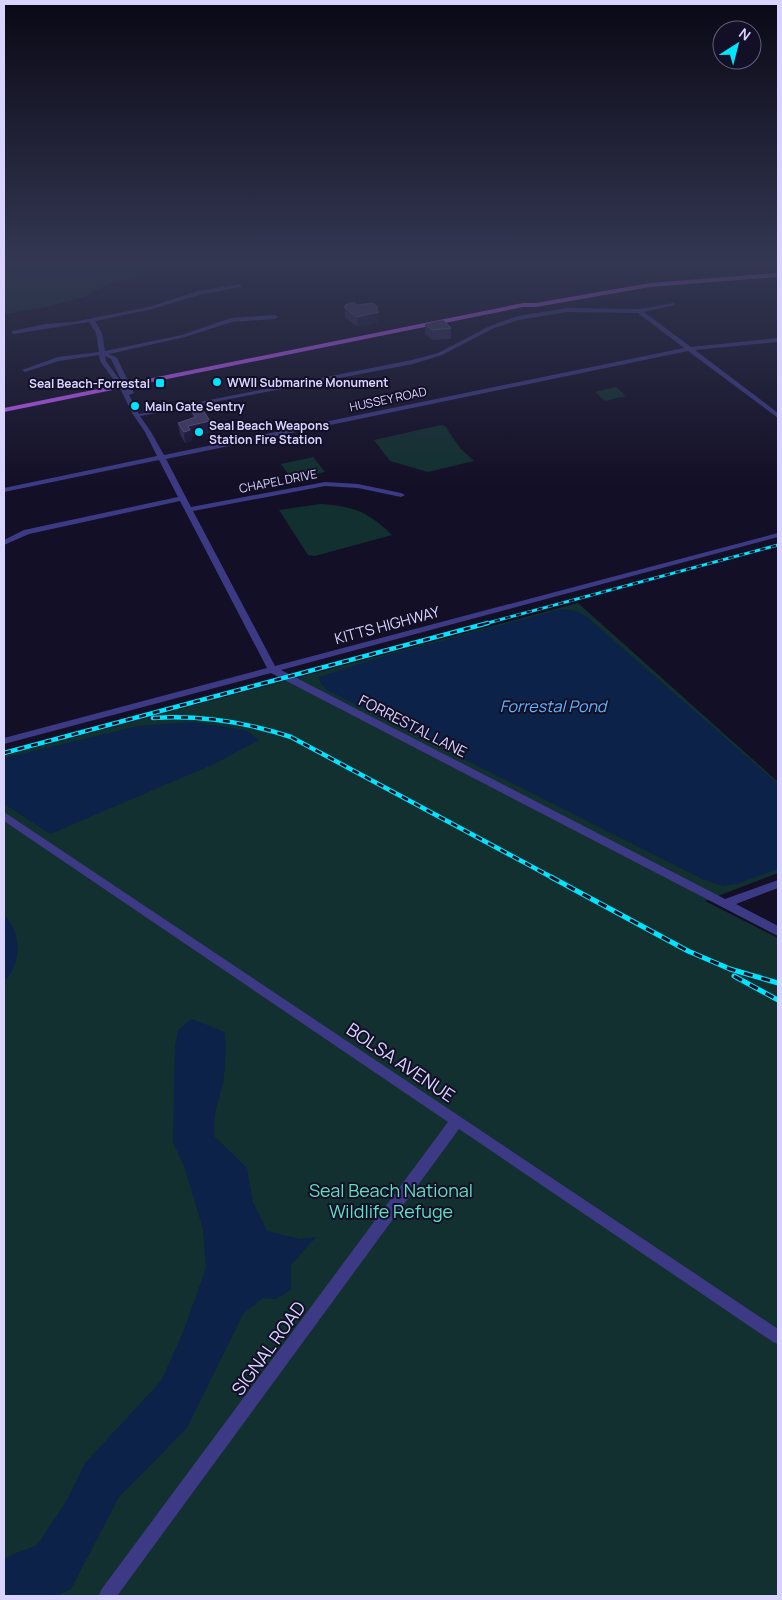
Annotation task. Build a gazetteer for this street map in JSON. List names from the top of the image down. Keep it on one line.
{"streets":{"street":["HUSSEY ROAD","CHAPEL DRIVE","KITTS HIGHWAY","FORRESTAL LANE","BOLSA AVENUE","SIGNAL ROAD"]},"crossings":[["KITTS HIGHWAY","FORRESTAL LANE"],["BOLSA AVENUE","SIGNAL ROAD"]],"water":["Forrestal Pond"],"parks":["Seal Beach National Wildlife Refuge"],"places":{"other":["WWII Submarine Monument","Main Gate Sentry","Seal Beach Weapons Station Fire Station"],"transit":["Seal Beach-Forrestal"]},"north":"top right"}
